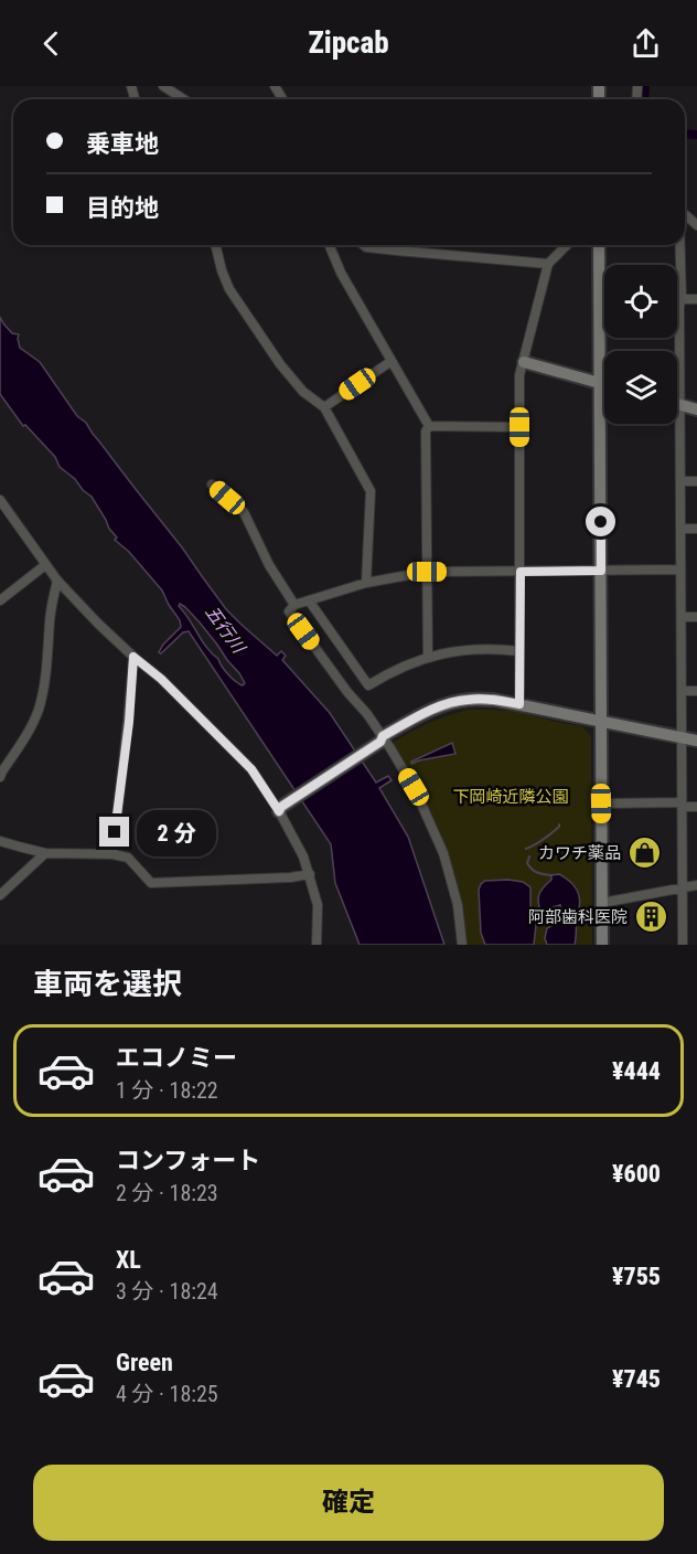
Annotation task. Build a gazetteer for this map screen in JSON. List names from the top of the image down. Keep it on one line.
{"water":["五行川"],"parks":["下岡崎近隣公園"],"places":{"shop":["カワチ薬品"],"building":["阿部歯科医院"]},"page":{"header":"Zipcab","banner":["乗車地","目的地"],"bubble":"2 分","heading":"車両を選択","list":[{"name":"エコノミー","note":"1 分 · 18:22","value":"¥444"},{"name":"コンフォート","note":"2 分 · 18:23","value":"¥600"},{"name":"XL","note":"3 分 · 18:24","value":"¥755"},{"name":"Green","note":"4 分 · 18:25","value":"¥745"}],"buttons":"確定"}}
